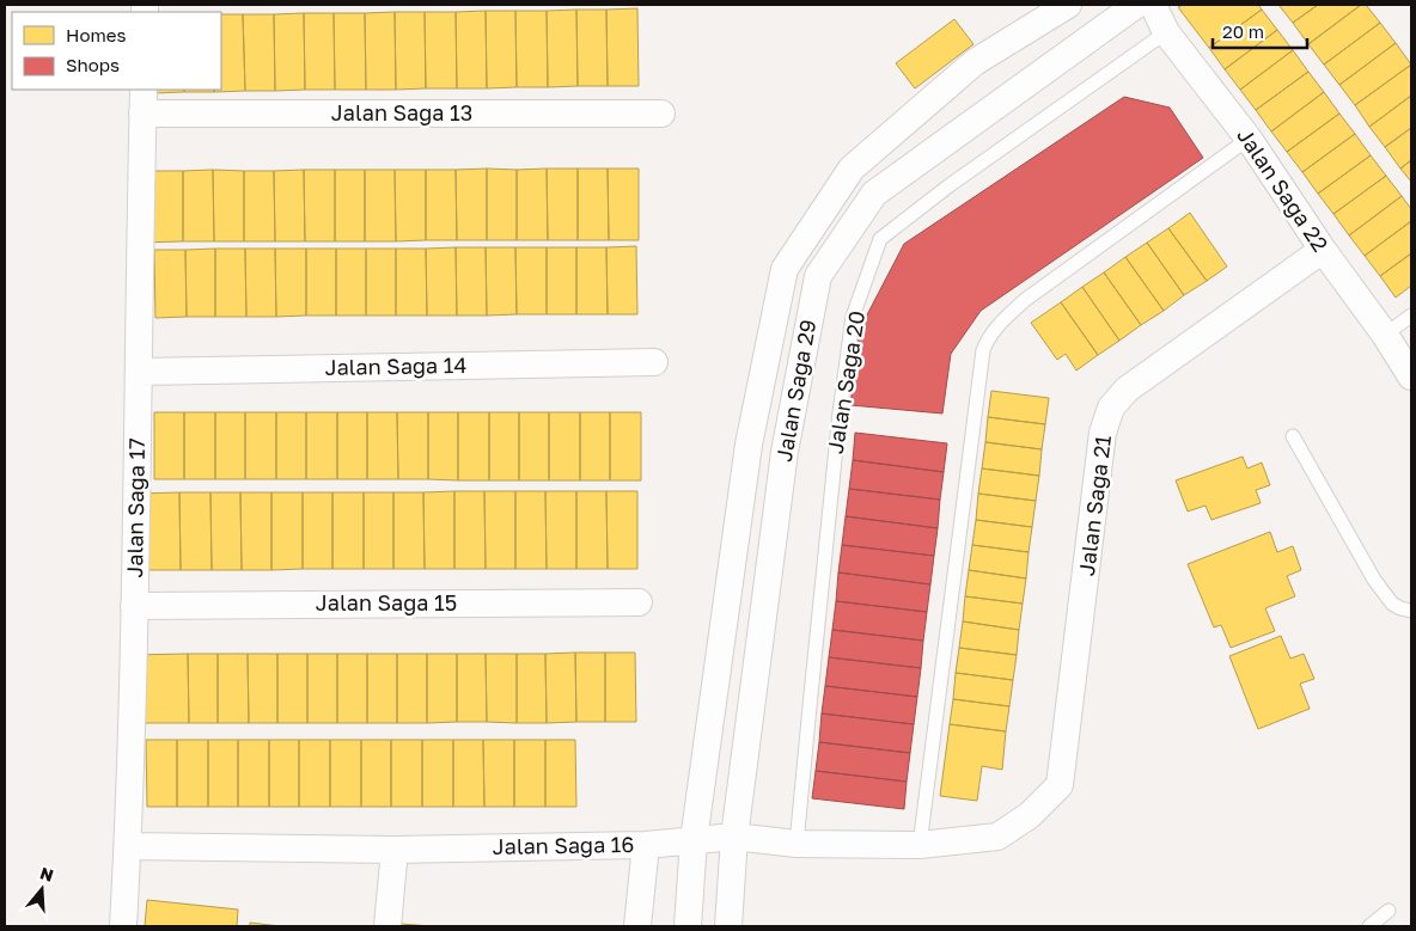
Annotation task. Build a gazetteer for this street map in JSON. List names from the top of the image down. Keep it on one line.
{"streets":{"street":["Jalan Saga 13","Jalan Saga 22","Jalan Saga 14","Jalan Saga 29","Jalan Saga 21","Jalan Saga 17","Jalan Saga 15","Jalan Saga 16"],"lane":["Jalan Saga 20"]},"crossings":[["Jalan Saga 13","Jalan Saga 17"],["Jalan Saga 22","Jalan Saga 20"],["Jalan Saga 22","Jalan Saga 21"],["Jalan Saga 14","Jalan Saga 17"],["Jalan Saga 20","Jalan Saga 16"],["Jalan Saga 29","Jalan Saga 16"],["Jalan Saga 21","Jalan Saga 16"],["Jalan Saga 17","Jalan Saga 15"],["Jalan Saga 17","Jalan Saga 16"]],"legend":["Homes","Shops"],"scale_bar":"20 m","north":"top"}
